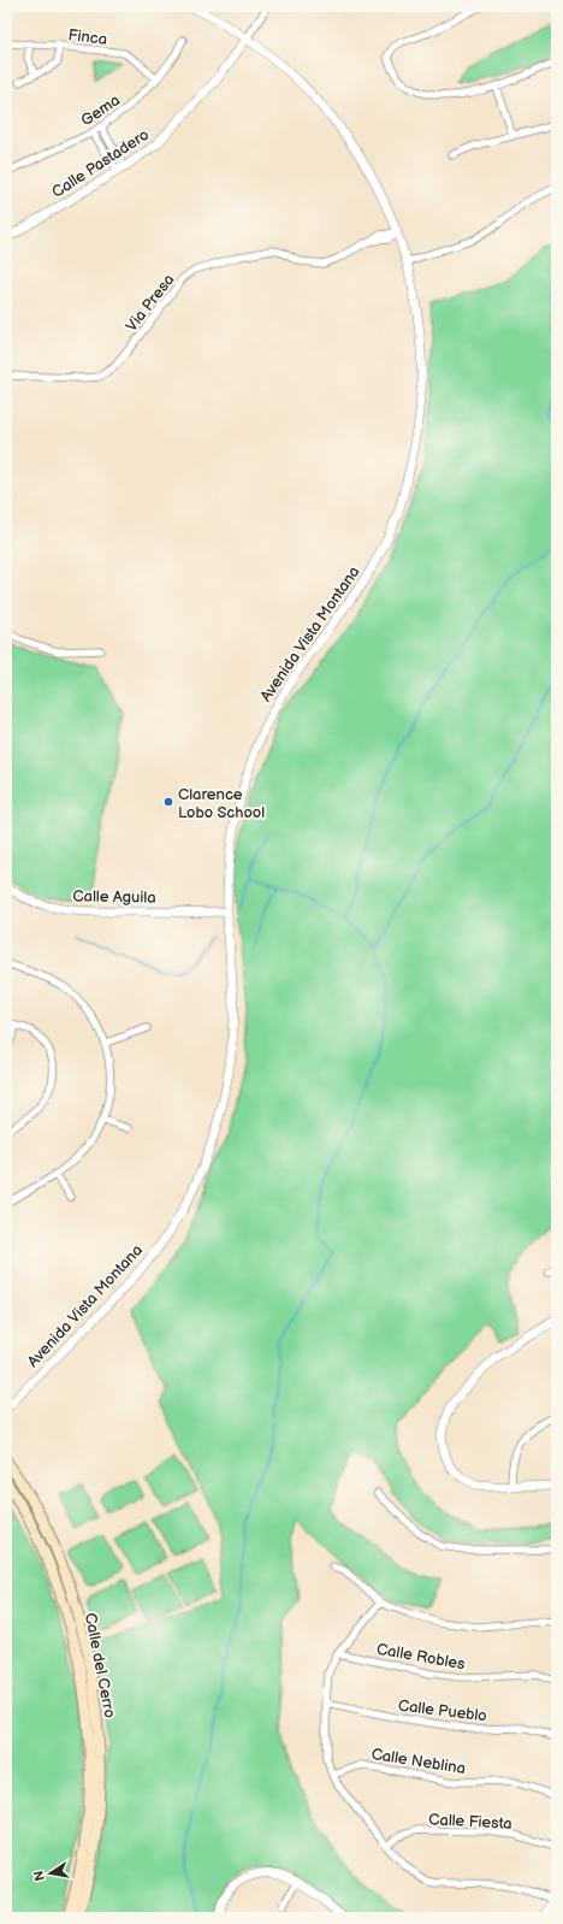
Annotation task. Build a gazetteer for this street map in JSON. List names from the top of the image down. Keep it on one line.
{"streets":{"main road":["Calle del Cerro"],"street":["Finca","Gema","Calle Pastadero","Via Presa","Avenida Vista Montana","Calle Aguila","Calle Robles","Calle Pueblo","Calle Neblina","Calle Fiesta"]},"crossings":[["Finca","Gema"],["Calle Pastadero","Avenida Vista Montana"],["Via Presa","Avenida Vista Montana"],["Avenida Vista Montana","Calle Aguila"]],"places":["Clarence Lobo School"],"north":"left"}
